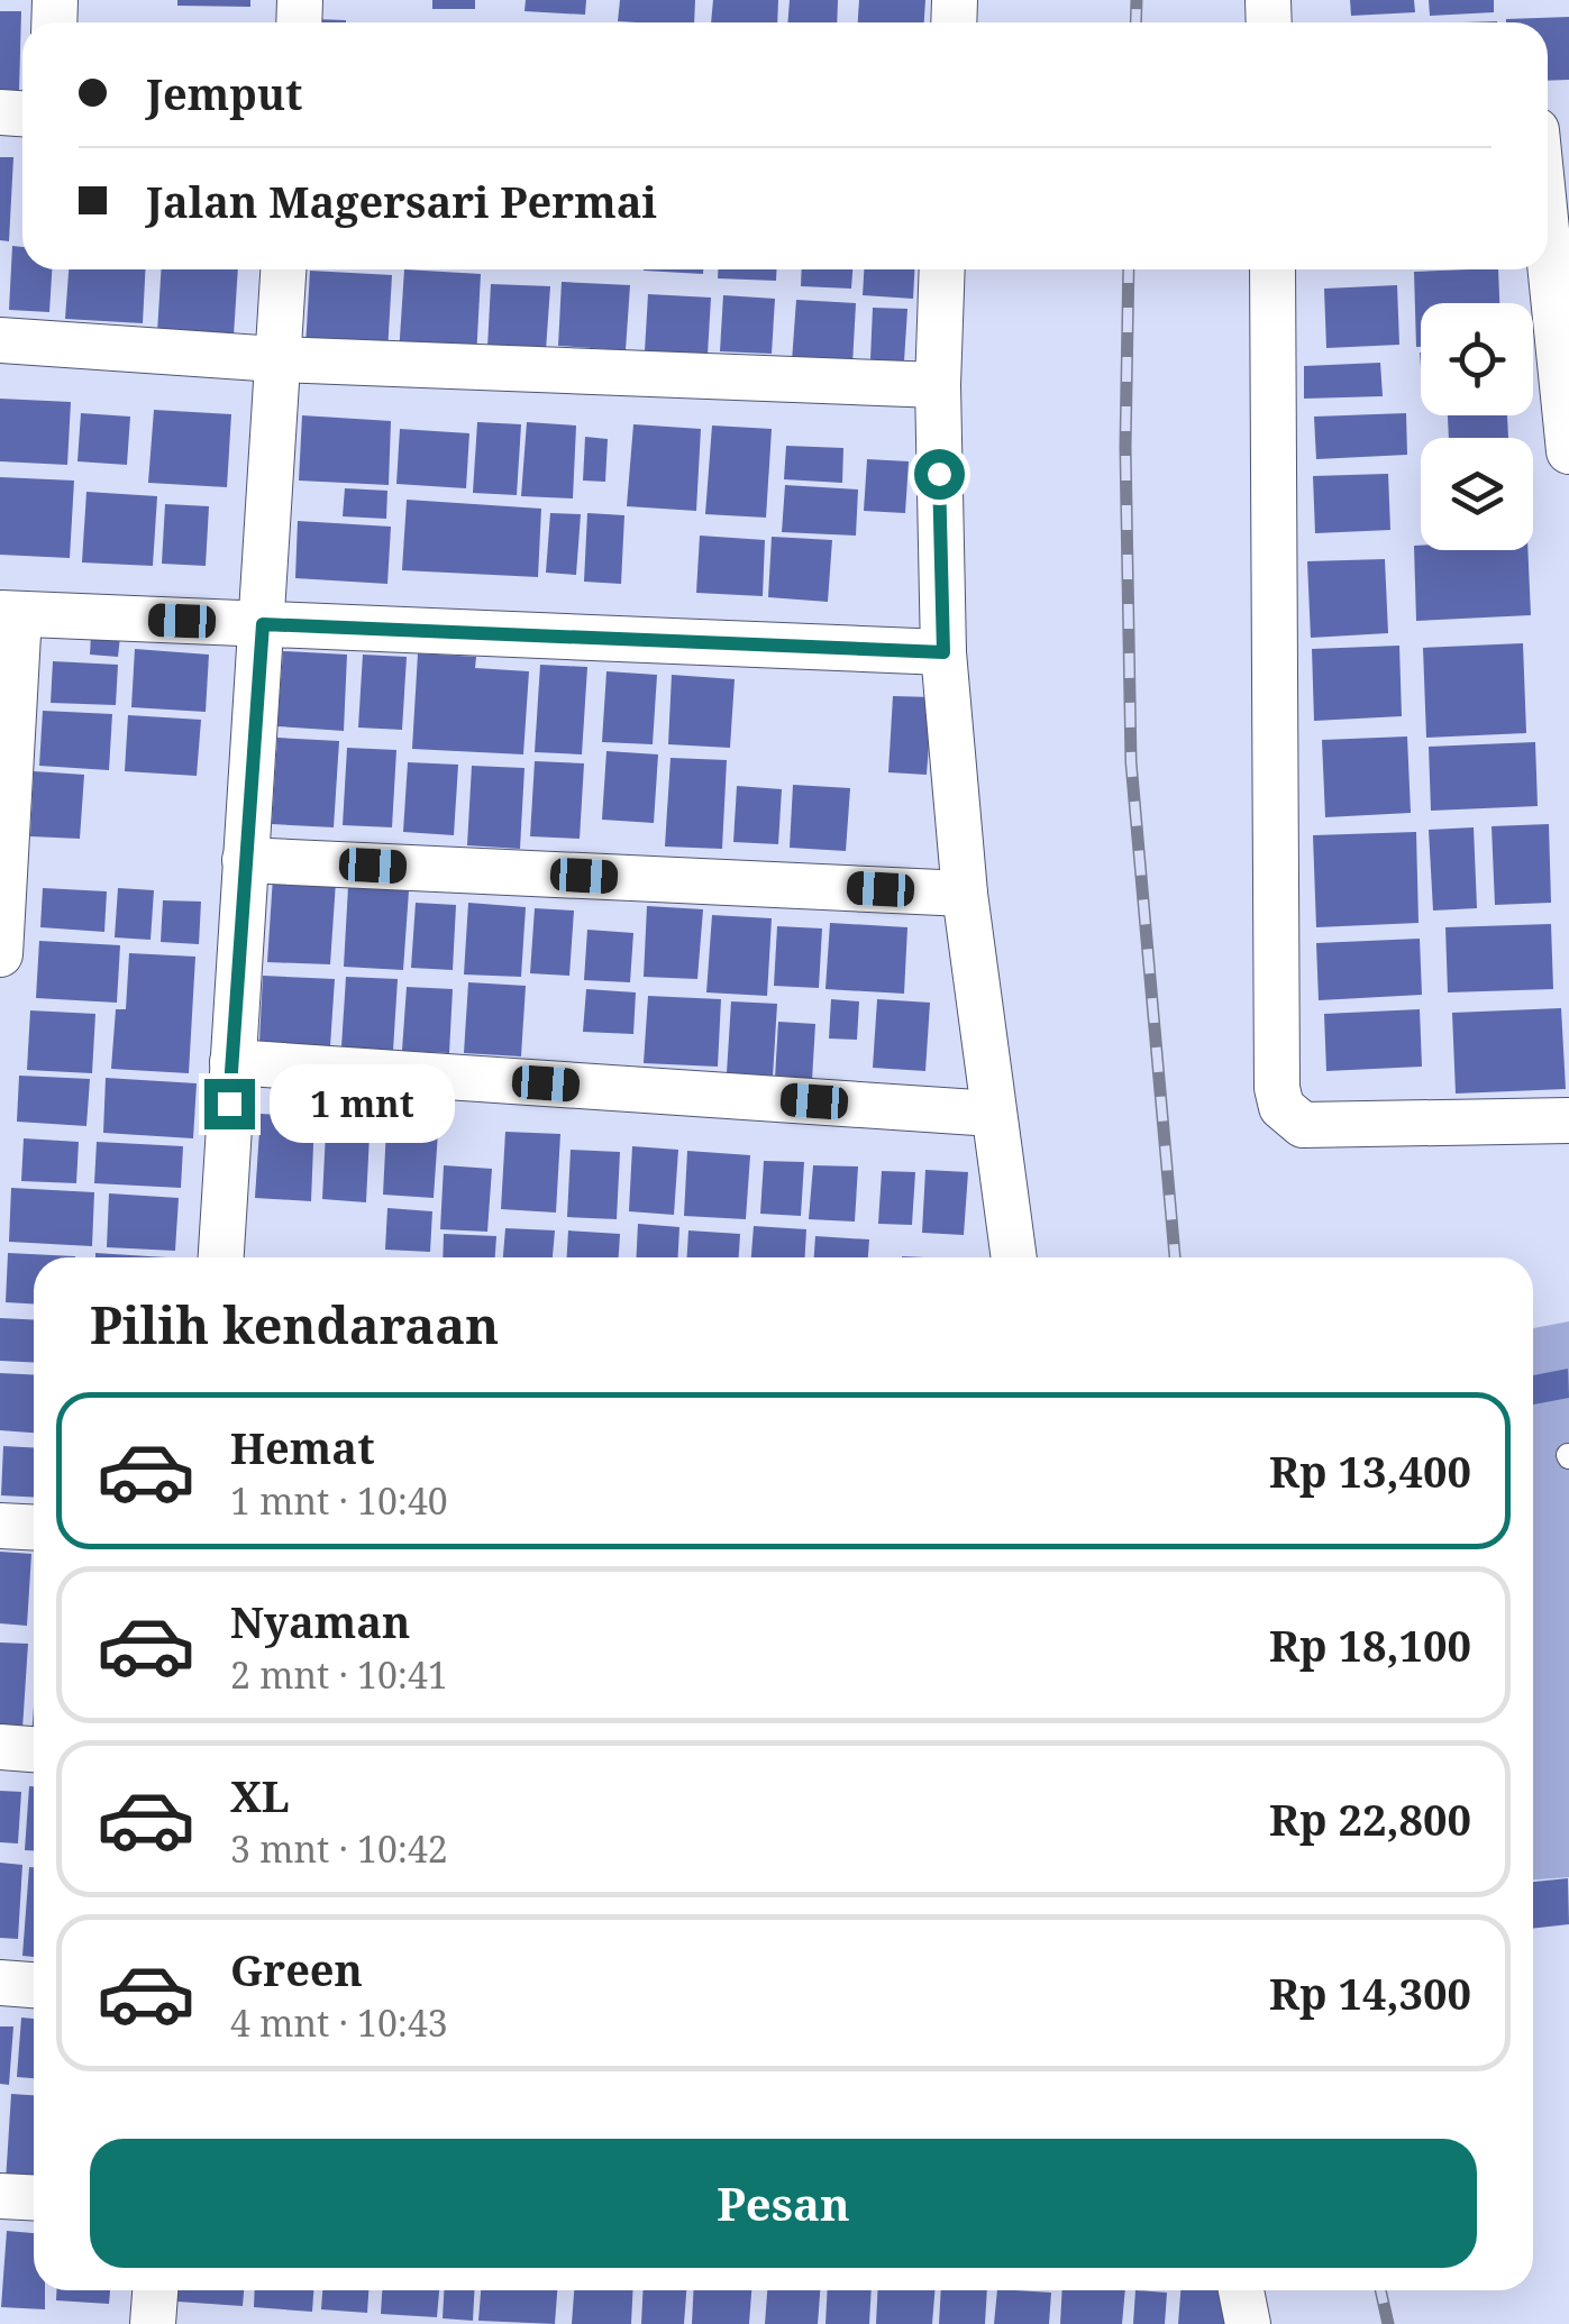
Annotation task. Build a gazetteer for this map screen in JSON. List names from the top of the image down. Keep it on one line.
{"page":{"banner":["Jemput","Jalan Magersari Permai"],"bubble":"1 mnt","heading":"Pilih kendaraan","list":[{"name":"Hemat","note":"1 mnt · 10:40","value":"Rp 13,400"},{"name":"Nyaman","note":"2 mnt · 10:41","value":"Rp 18,100"},{"name":"XL","note":"3 mnt · 10:42","value":"Rp 22,800"},{"name":"Green","note":"4 mnt · 10:43","value":"Rp 14,300"}],"buttons":"Pesan"}}
